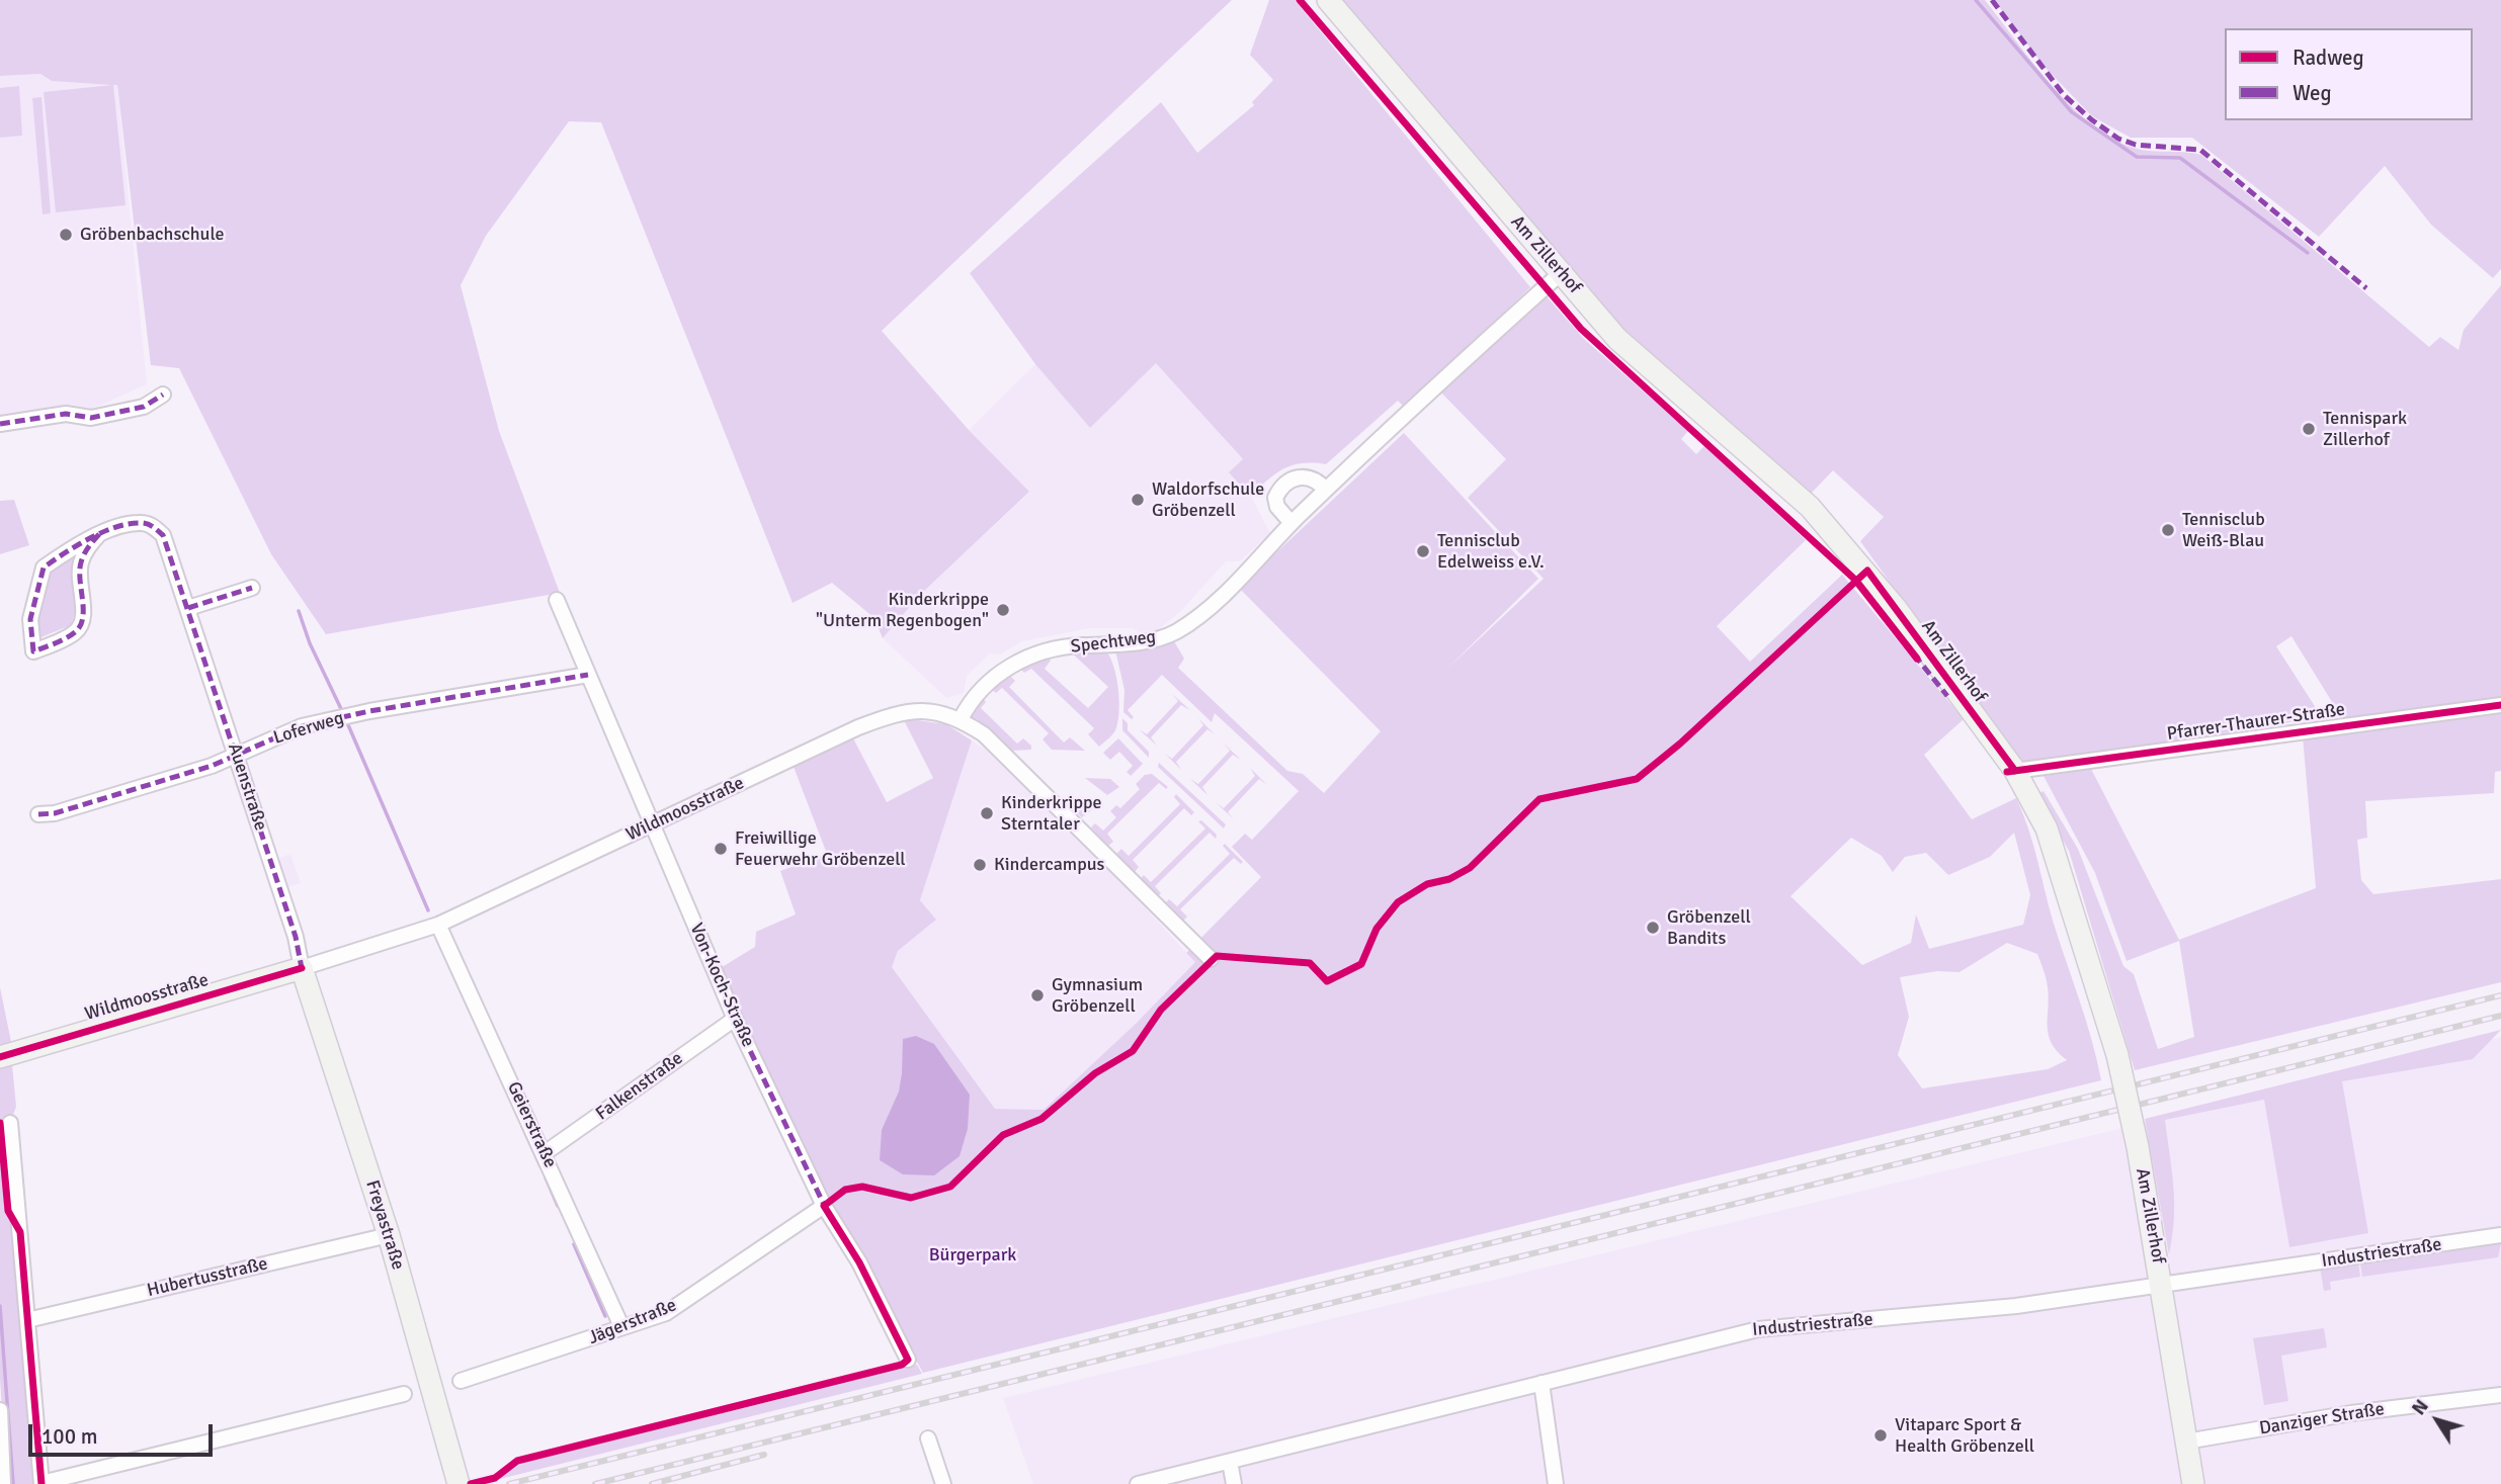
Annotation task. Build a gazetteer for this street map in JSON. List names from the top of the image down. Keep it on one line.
{"streets":{"street":["Am Zillerhof","Spechtweg","Pfarrer-Thaurer-Straße","Loferweg","Auenstraße","Wildmoosstraße","Von-Koch-Straße","Falkenstraße","Geierstraße","Freyastraße","Industriestraße","Hubertusstraße","Jägerstraße","Danziger Straße"]},"crossings":[["Am Zillerhof","Spechtweg"],["Am Zillerhof","Pfarrer-Thaurer-Straße"],["Am Zillerhof","Industriestraße"],["Am Zillerhof","Danziger Straße"],["Spechtweg","Wildmoosstraße"],["Loferweg","Auenstraße"],["Loferweg","Von-Koch-Straße"],["Auenstraße","Wildmoosstraße"],["Auenstraße","Freyastraße"],["Wildmoosstraße","Von-Koch-Straße"],["Wildmoosstraße","Geierstraße"],["Wildmoosstraße","Freyastraße"],["Von-Koch-Straße","Falkenstraße"],["Von-Koch-Straße","Jägerstraße"],["Falkenstraße","Geierstraße"],["Geierstraße","Jägerstraße"],["Freyastraße","Hubertusstraße"]],"parks":["Bürgerpark"],"places":["Gröbenbachschule","Tennispark Zillerhof","Waldorfschule Gröbenzell","Tennisclub Weiß-Blau","Tennisclub Edelweiss e.V.","Kinderkrippe \"Unterm Regenbogen\"","Kinderkrippe Sterntaler","Freiwillige Feuerwehr Gröbenzell","Kindercampus","Gröbenzell Bandits","Gymnasium Gröbenzell","Vitaparc Sport & Health Gröbenzell"],"legend":["Radweg","Weg"],"scale_bar":"100 m","north":"top left"}
